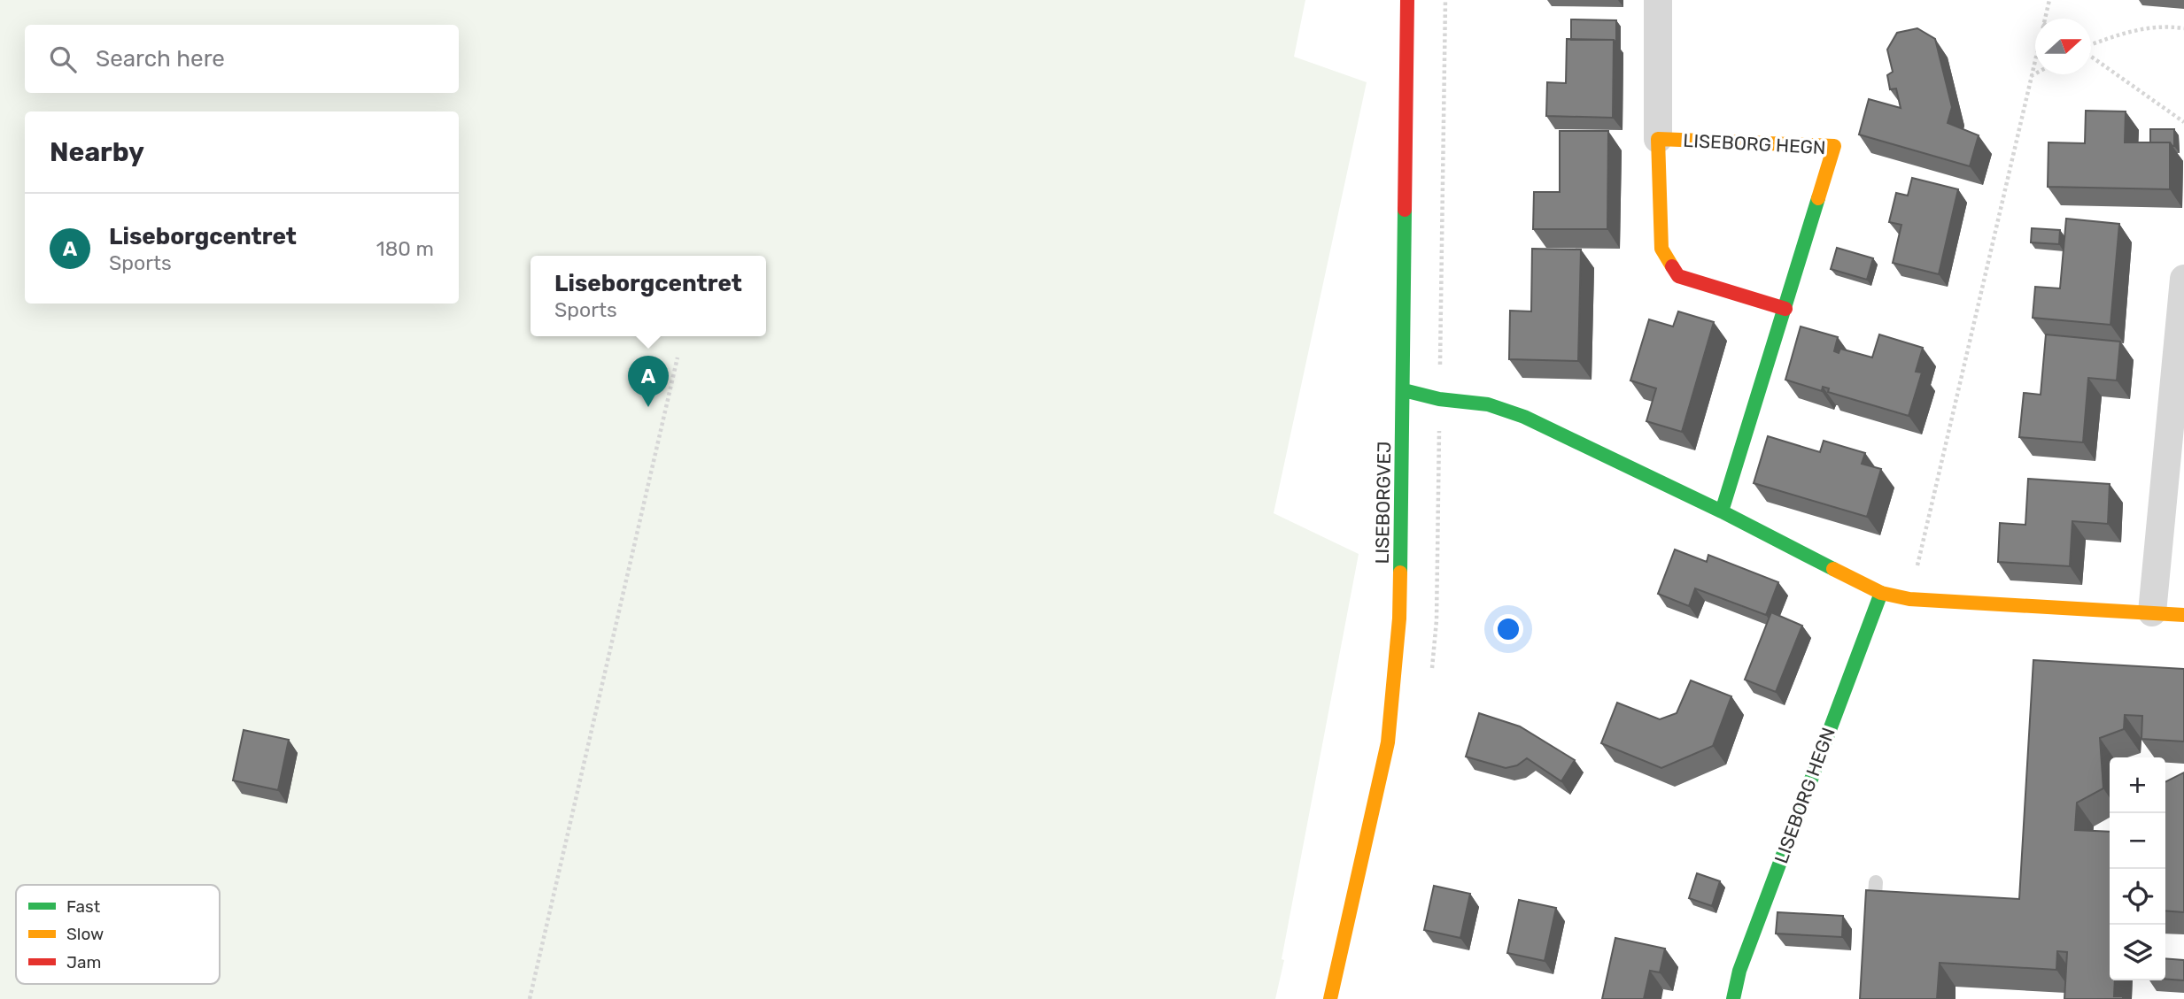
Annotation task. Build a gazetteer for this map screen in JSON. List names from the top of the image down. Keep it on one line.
{"streets":{"street":["LISEBORG HEGN","LISEBORGVEJ"]},"legend":["Fast","Slow","Jam"],"north":"right","page":{"search":"Search here","heading":"Nearby","list":[{"mark":"A","name":"Liseborgcentret","note":"Sports","value":"180 m"}],"popup":["Liseborgcentret","Sports"],"pins":"A","map_buttons":["+","−"]}}
